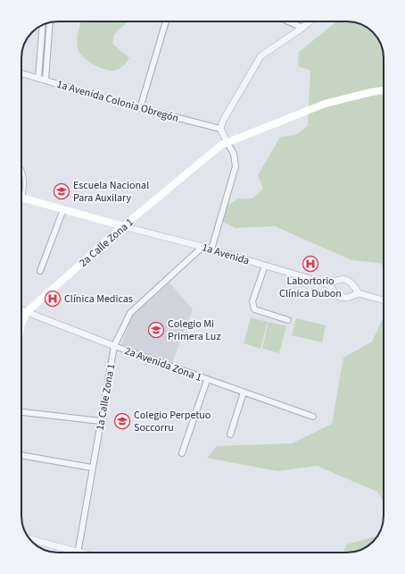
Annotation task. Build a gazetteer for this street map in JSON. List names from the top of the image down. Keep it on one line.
{"streets":{"main road":["2a Calle Zona 1"],"street":["1a Avenida Colonia Obregón","1a Avenida","2a Avenida Zona 1","1a Calle Zona 1"]},"crossings":[["2a Calle Zona 1","1a Avenida"],["2a Calle Zona 1","2a Avenida Zona 1"],["1a Avenida","1a Calle Zona 1"],["2a Avenida Zona 1","1a Calle Zona 1"]],"places":{"school or university":["Escuela Nacional Para Auxilary","Colegio Mi Primera Luz","Colegio Perpetuo Soccorru"],"hospital":["Labortorio Clínica Dubon","Clínica Medicas"]}}
